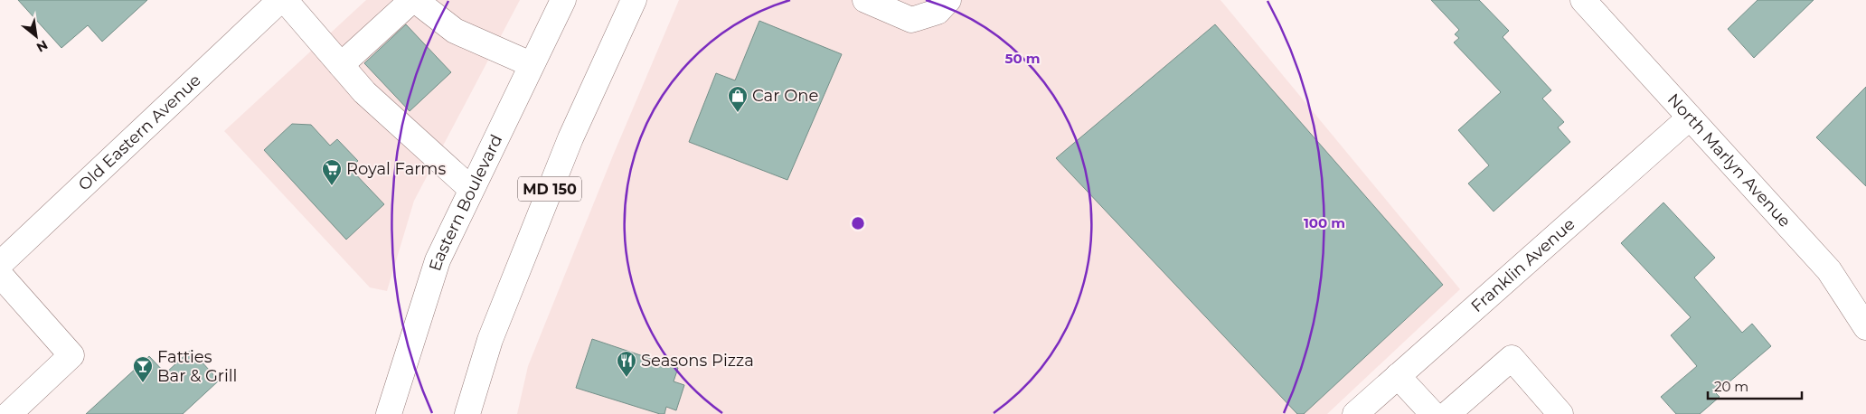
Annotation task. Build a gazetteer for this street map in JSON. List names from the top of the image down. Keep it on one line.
{"streets":{"street":["Old Eastern Avenue","North Marlyn Avenue","MD 150","Eastern Boulevard","Franklin Avenue"]},"crossings":[["North Marlyn Avenue","Franklin Avenue"]],"places":{"shop":["Car One"],"supermarket":["Royal Farms"],"restaurant":["Seasons Pizza"],"bar":["Fatties Bar & Grill"]},"scale_bar":"20 m","north":"bottom right","rings":["50 m","100 m"]}
